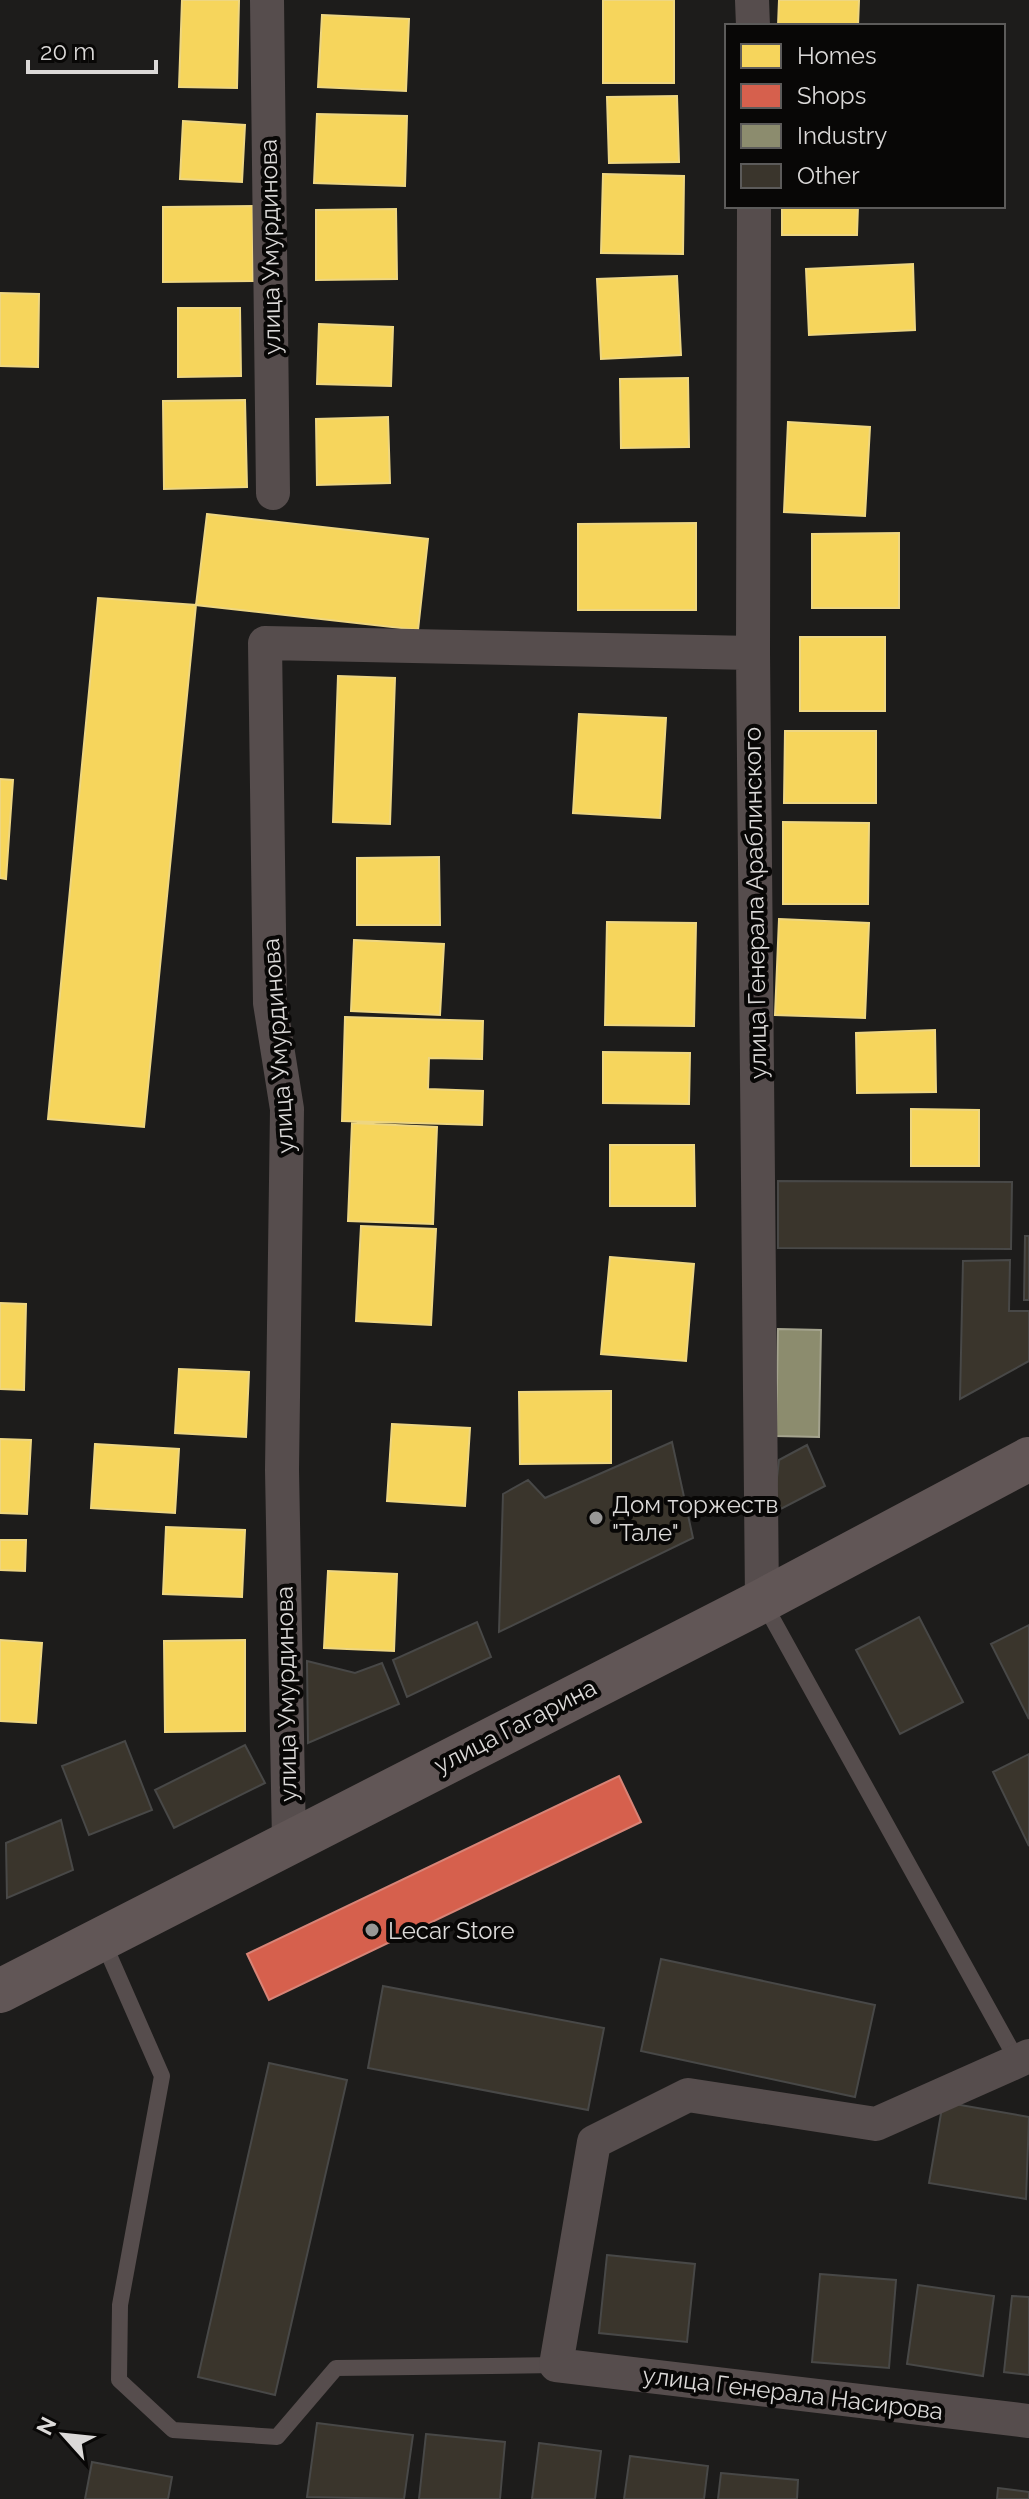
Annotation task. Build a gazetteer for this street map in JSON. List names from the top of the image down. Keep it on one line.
{"streets":{"main road":["улица Гагарина"],"street":["улица Умурдинова","улица Генерала Араблинского","улица Генерала Насирова"]},"crossings":[["улица Умурдинова","улица Генерала Араблинского"],["улица Умурдинова","улица Гагарина"],["улица Генерала Араблинского","улица Гагарина"]],"places":["Дом торжеств \"Тале\"","Lecar Store"],"legend":["Homes","Shops","Industry","Other"],"scale_bar":"20 m","north":"top left"}
